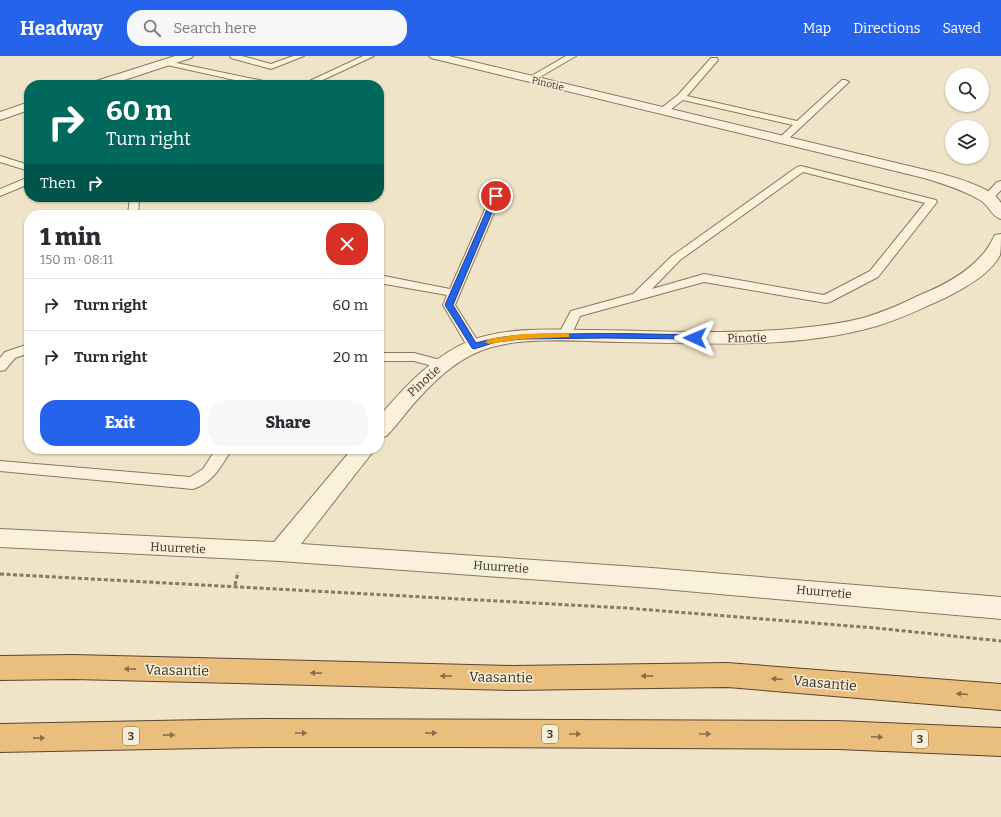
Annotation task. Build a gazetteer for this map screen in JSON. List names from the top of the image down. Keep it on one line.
{"streets":{"highway":["Vaasantie","3"],"street":["Pinotie","Huurretie"]},"page":{"header":"Headway","search":"Search here","nav":["Map","Directions","Saved"],"turn":["60 m","Turn right"],"then":"Then","heading":["1 min","150 m · 08:11"],"list":[{"name":"Turn right","value":"60 m"},{"name":"Turn right","value":"20 m"}],"buttons":["Exit","Share"]}}
